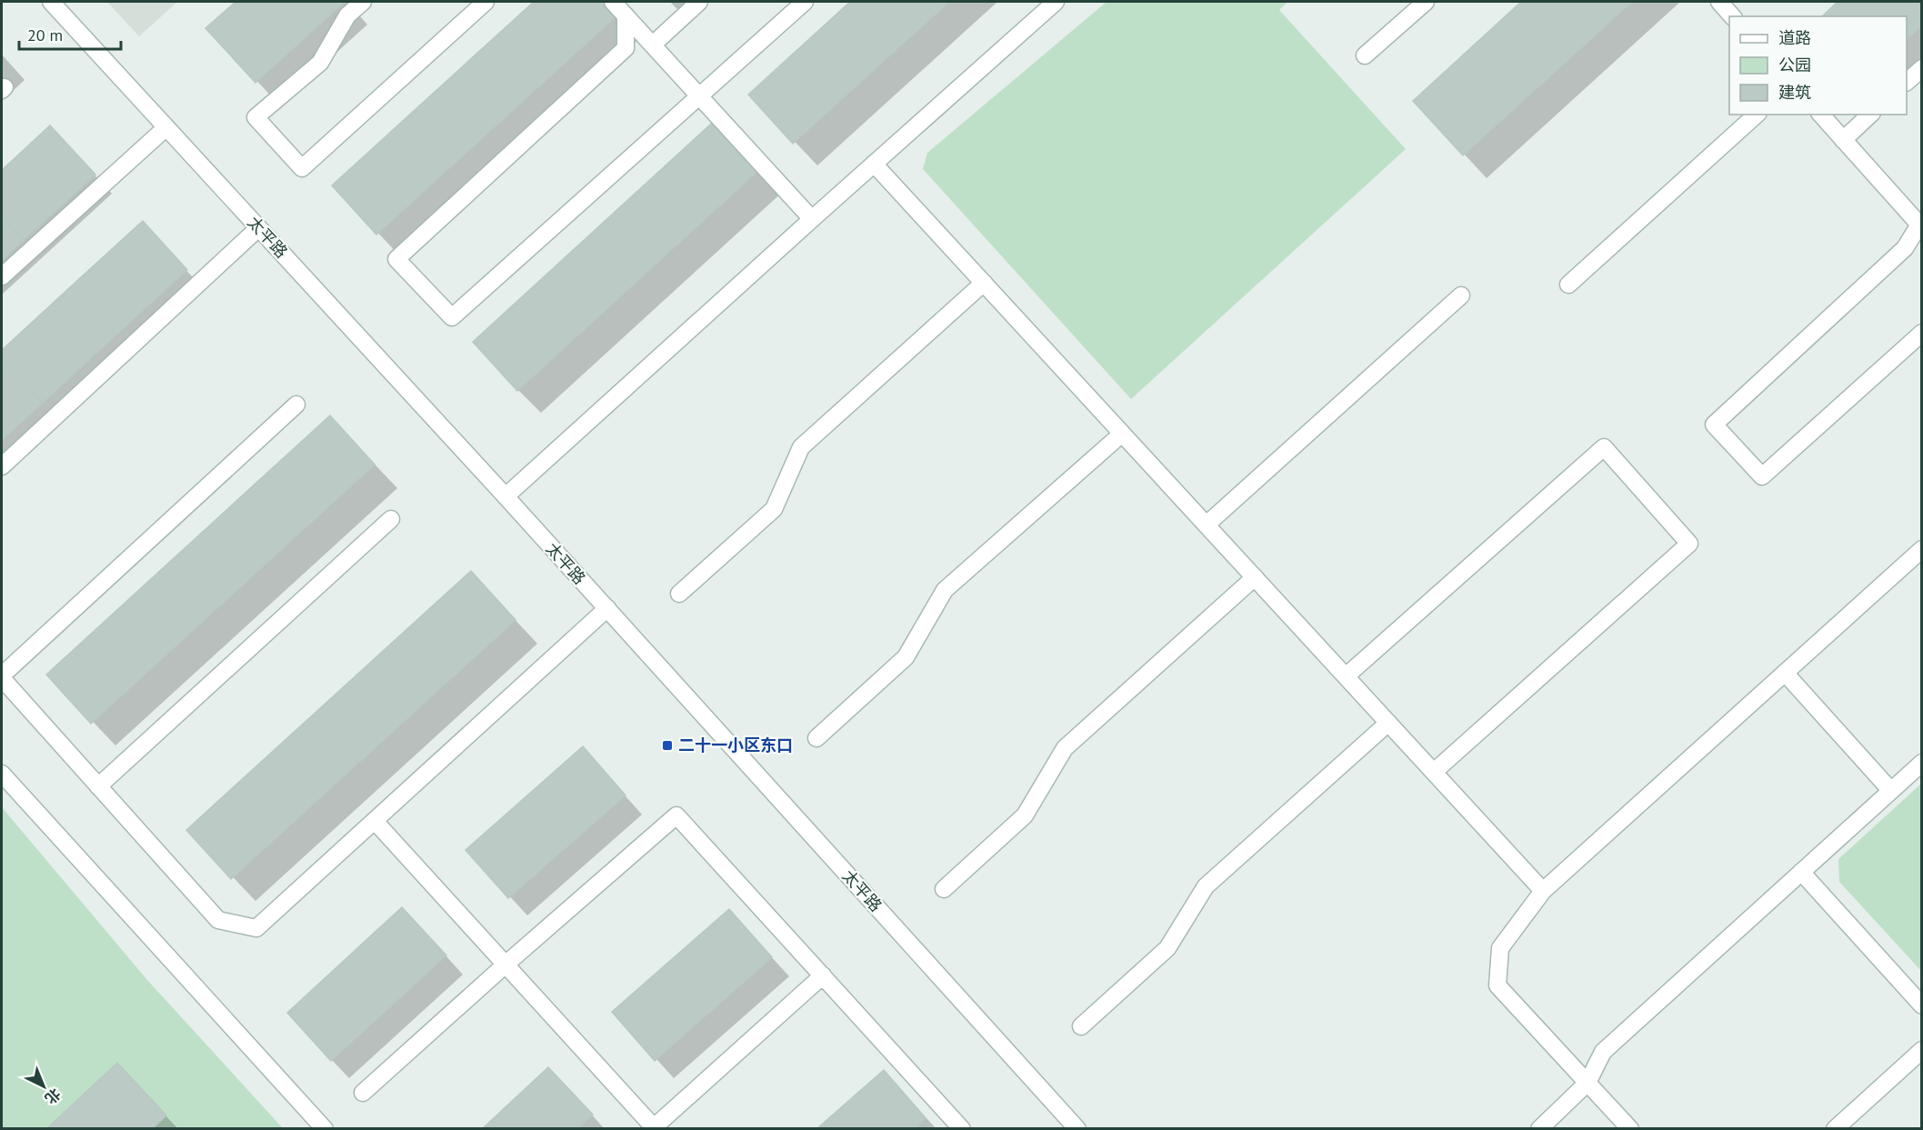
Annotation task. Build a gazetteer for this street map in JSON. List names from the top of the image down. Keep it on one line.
{"streets":{"street":["太平路"]},"places":{"transit":["二十一小区东口"]},"legend":["道路","公园","建筑"],"scale_bar":"20 m","north":"bottom right"}
